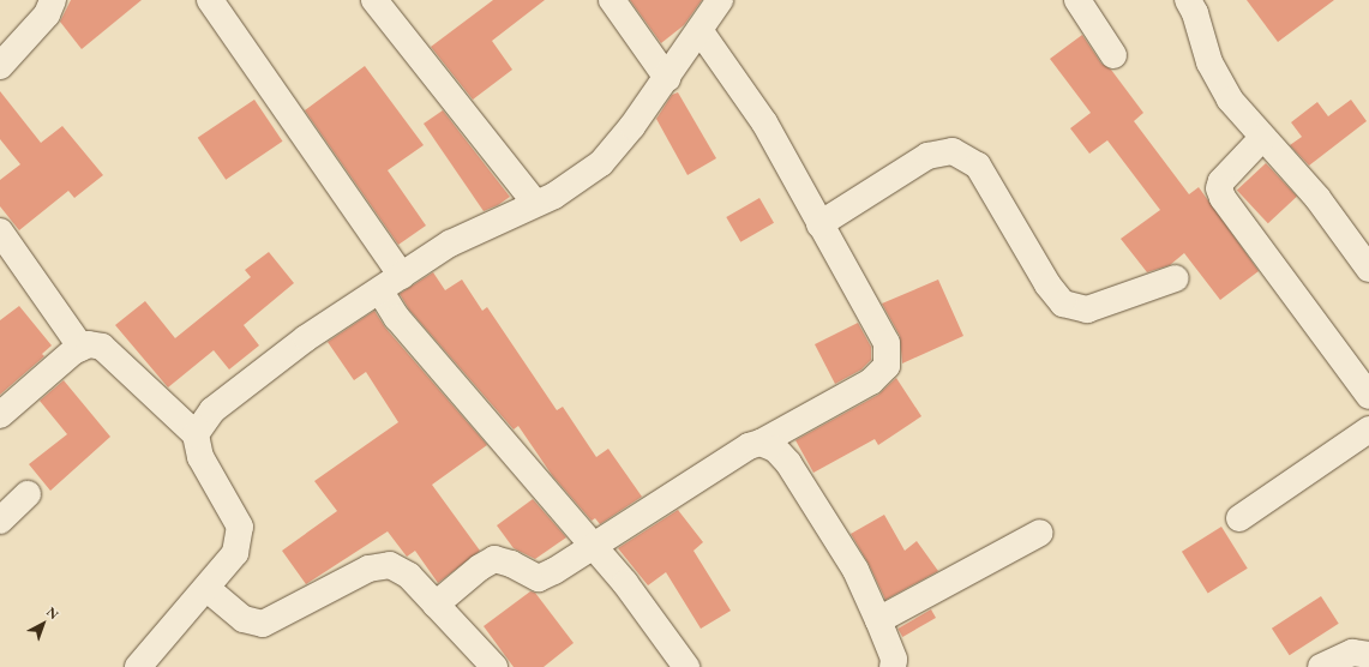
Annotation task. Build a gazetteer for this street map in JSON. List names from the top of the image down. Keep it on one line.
{"north":"top right"}
